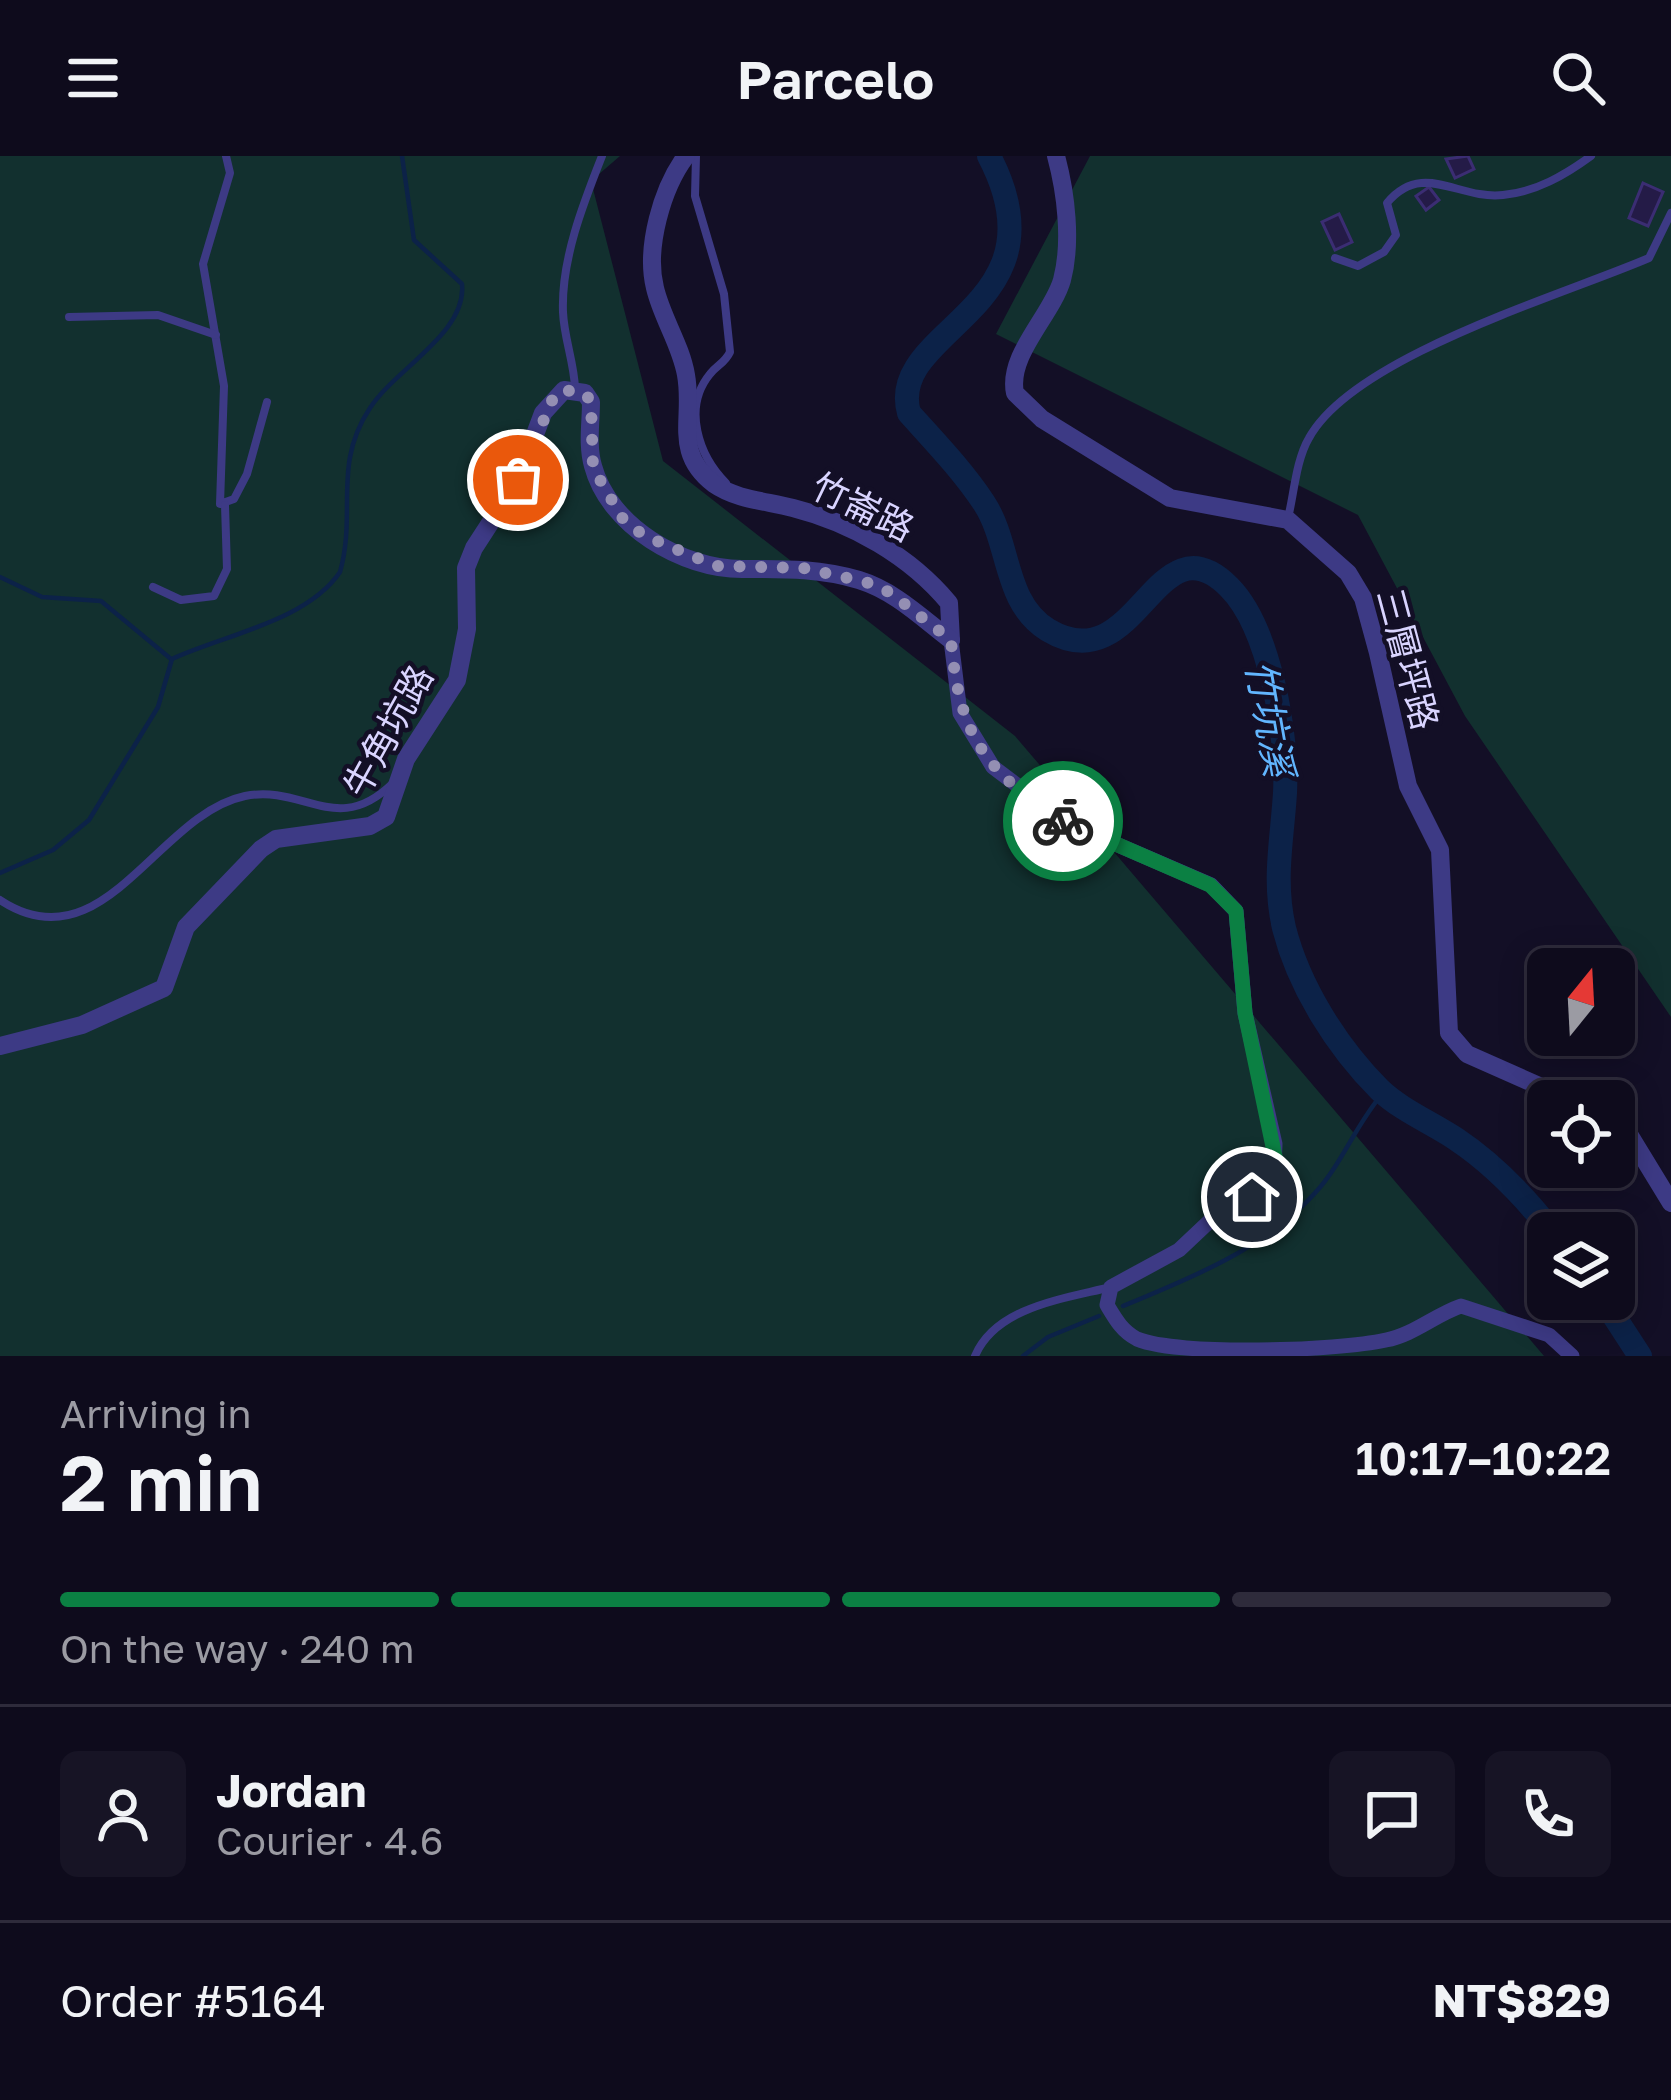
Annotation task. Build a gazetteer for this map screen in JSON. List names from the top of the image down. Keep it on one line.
{"streets":{"street":["竹崙路","三層坪路","牛角坑路"]},"water":["竹坑溪"],"north":"top","page":{"header":"Parcelo","heading":["2 min","Arriving in","10:17–10:22"],"panel":["Jordan","Courier · 4.6","Order #5164","NT$829"],"bar":"On the way · 240 m"}}
